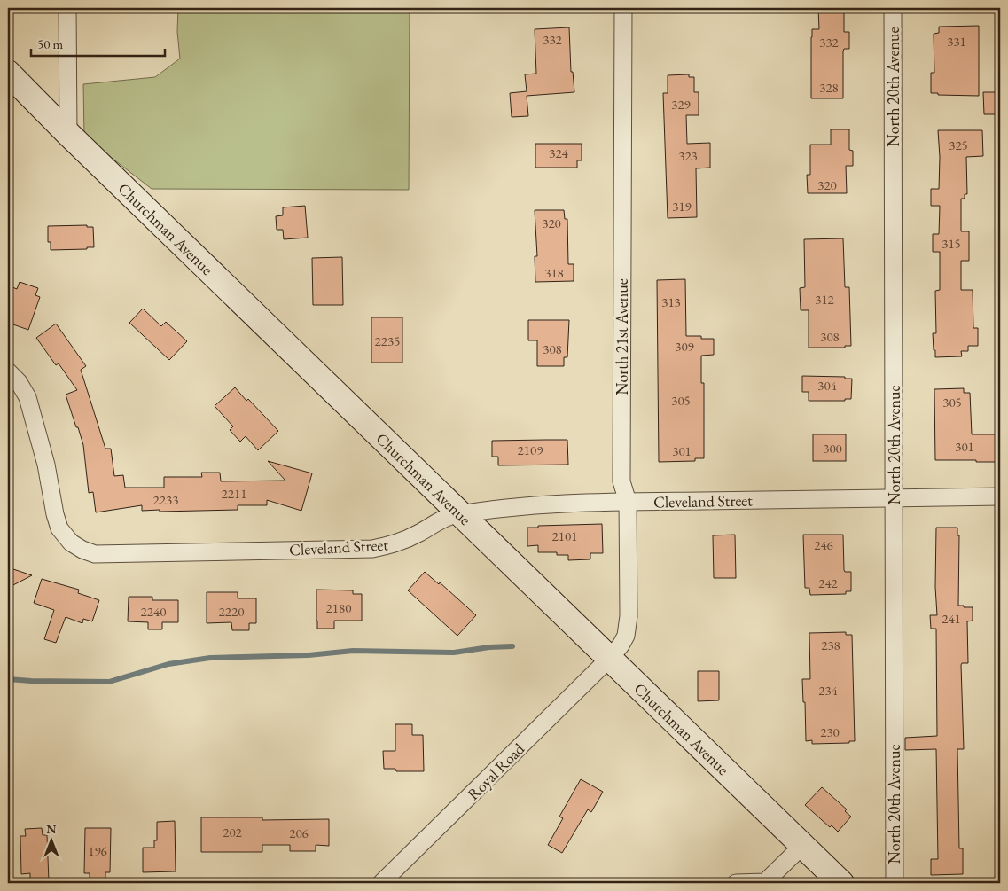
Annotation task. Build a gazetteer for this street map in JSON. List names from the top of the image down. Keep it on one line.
{"streets":{"main road":["Churchman Avenue"],"street":["North 20th Avenue","North 21st Avenue","Cleveland Street","Royal Road"]},"crossings":[["North 20th Avenue","Cleveland Street"],["Churchman Avenue","North 21st Avenue"],["Churchman Avenue","Cleveland Street"],["Churchman Avenue","Royal Road"],["North 21st Avenue","Cleveland Street"],["North 21st Avenue","Royal Road"]],"house_numbers":["332","331","332","328","329","325","324","323","320","319","320","315","318","312","313","308","2235","309","308","304","305","305","301","300","2109","301","2211","2233","2101","246","242","2180","2240","2220","241","238","234","230","202","206","196"],"scale_bar":"50 m","north":"top"}
